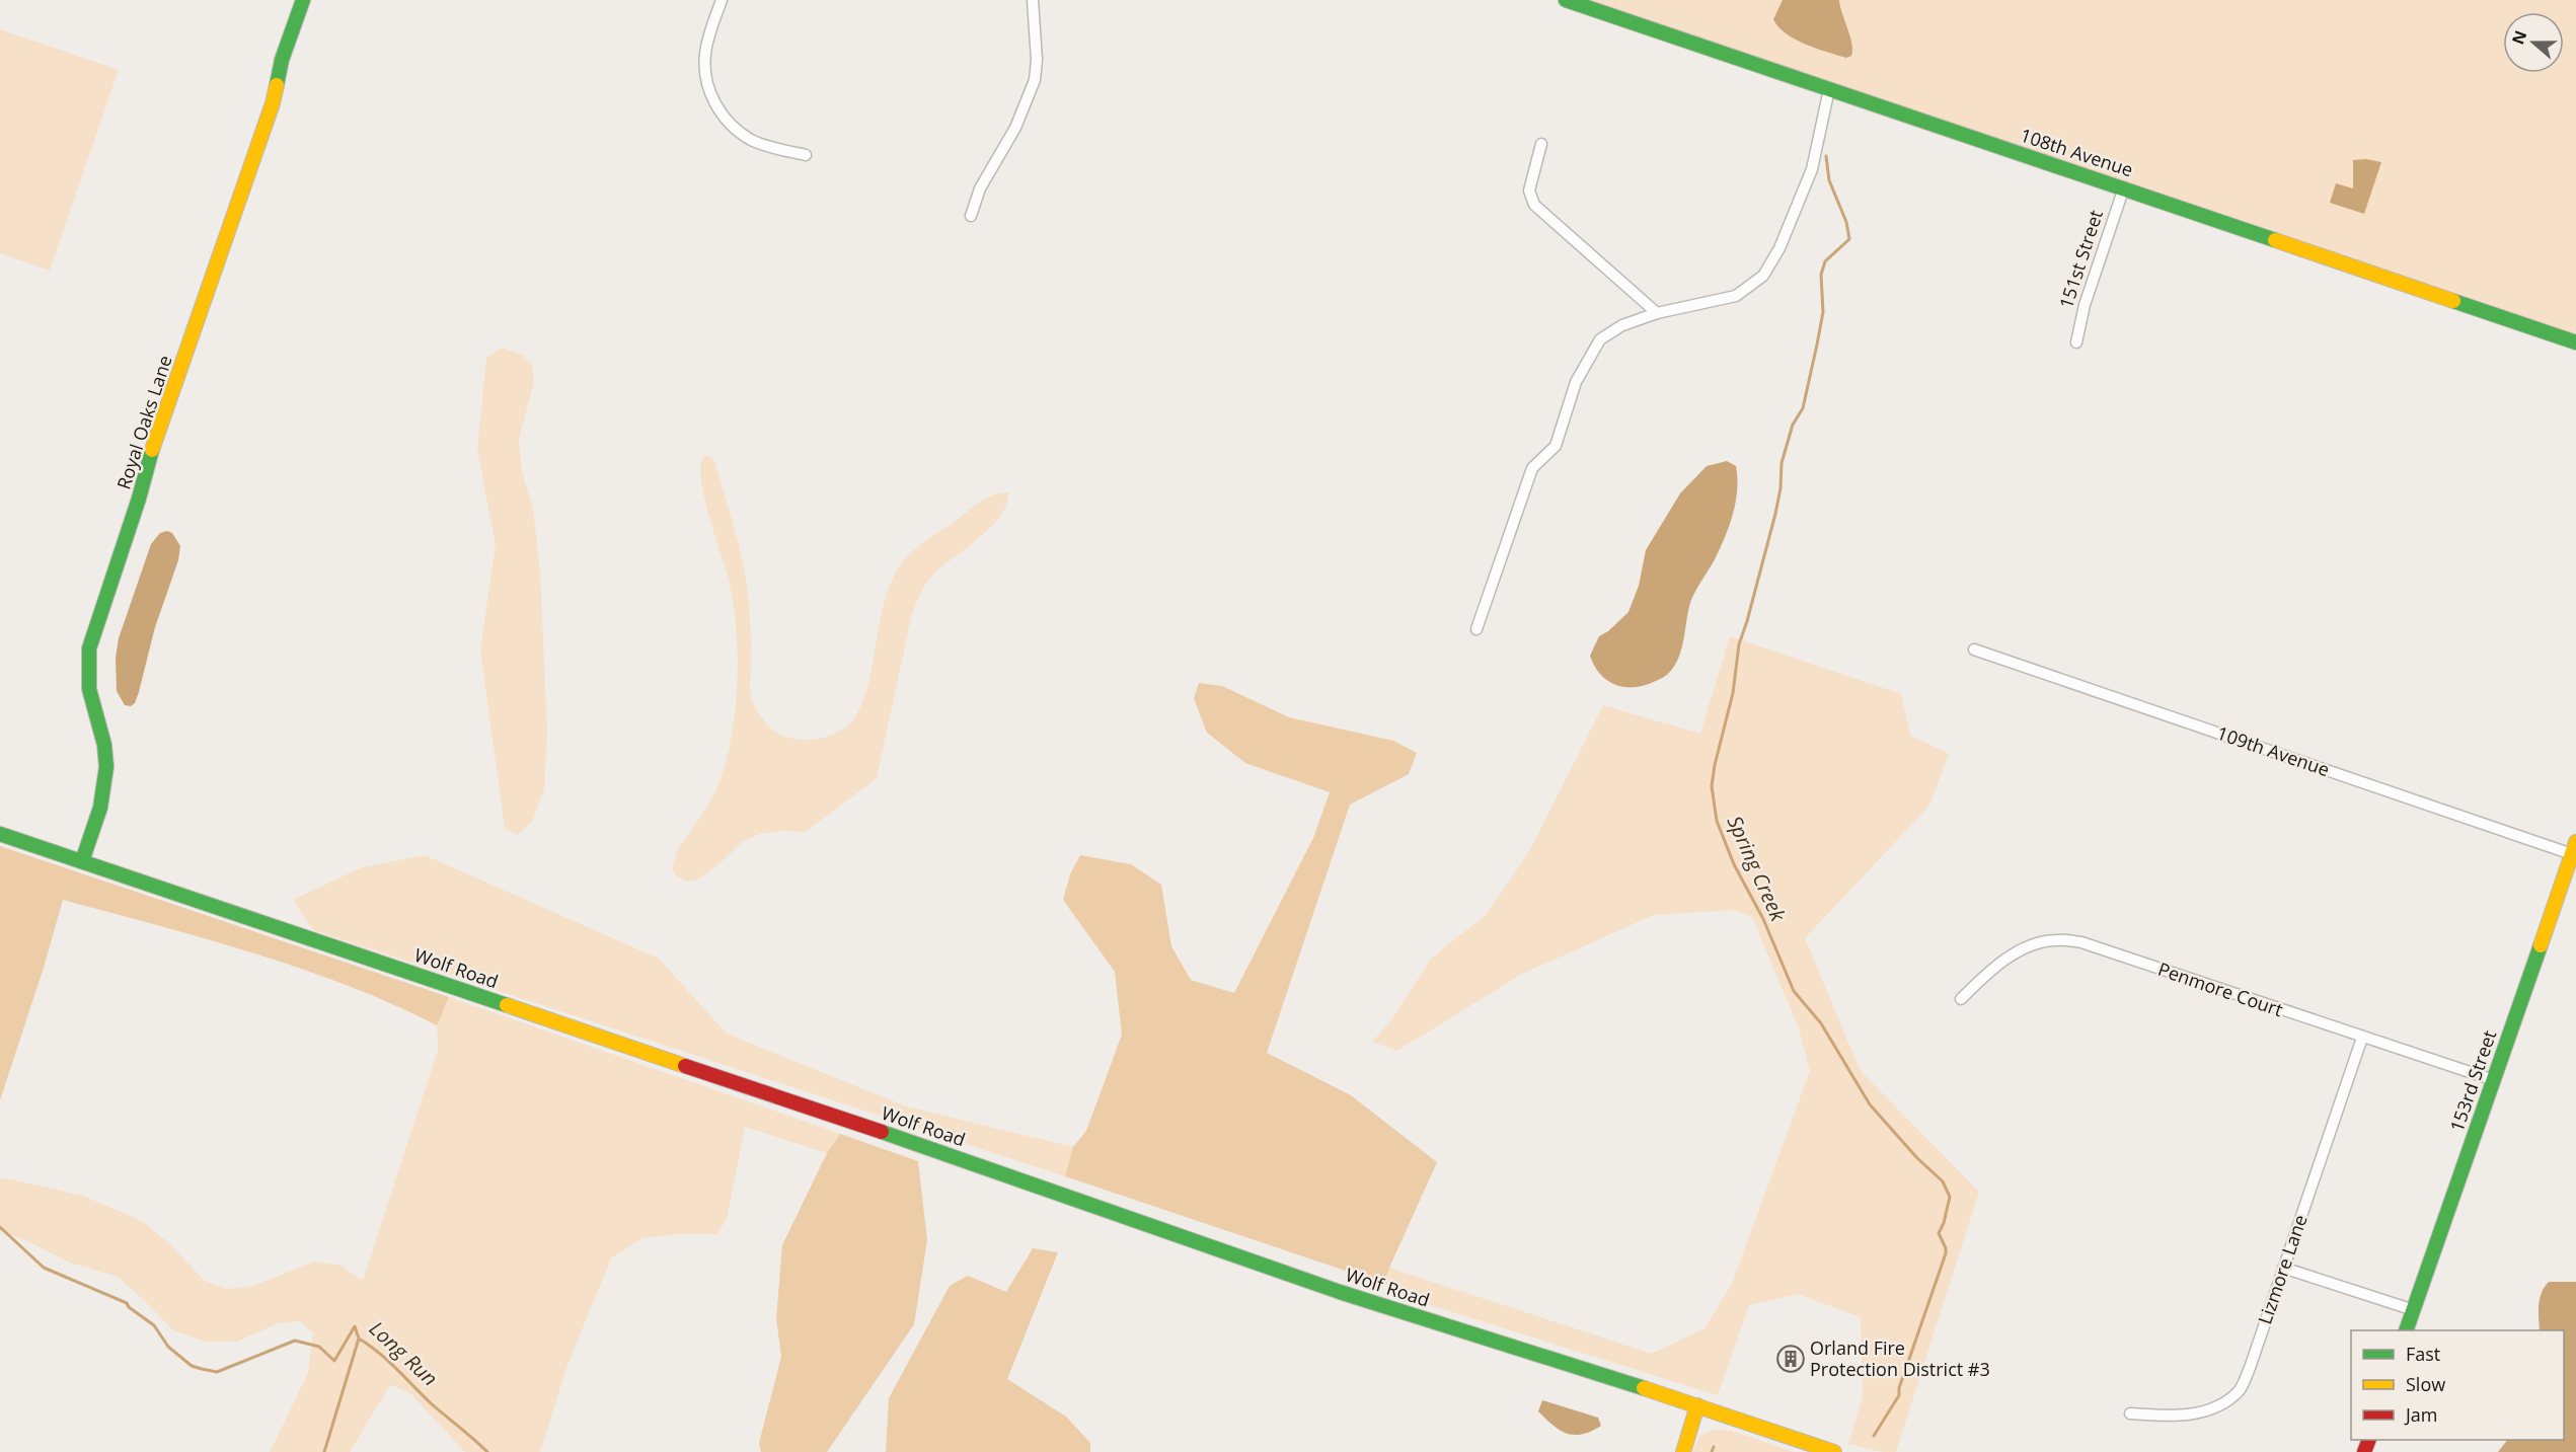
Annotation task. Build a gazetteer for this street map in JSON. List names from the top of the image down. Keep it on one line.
{"streets":{"street":["108th Avenue","151st Street","Royal Oaks Lane","109th Avenue","Wolf Road","Penmore Court","153rd Street","Lizmore Lane"]},"crossings":[["108th Avenue","151st Street"],["Royal Oaks Lane","Wolf Road"],["109th Avenue","153rd Street"],["Penmore Court","153rd Street"],["Penmore Court","Lizmore Lane"]],"water":["Spring Creek","Long Run"],"places":{"building":["Orland Fire Protection District #3"]},"legend":["Fast","Slow","Jam"],"north":"left"}
